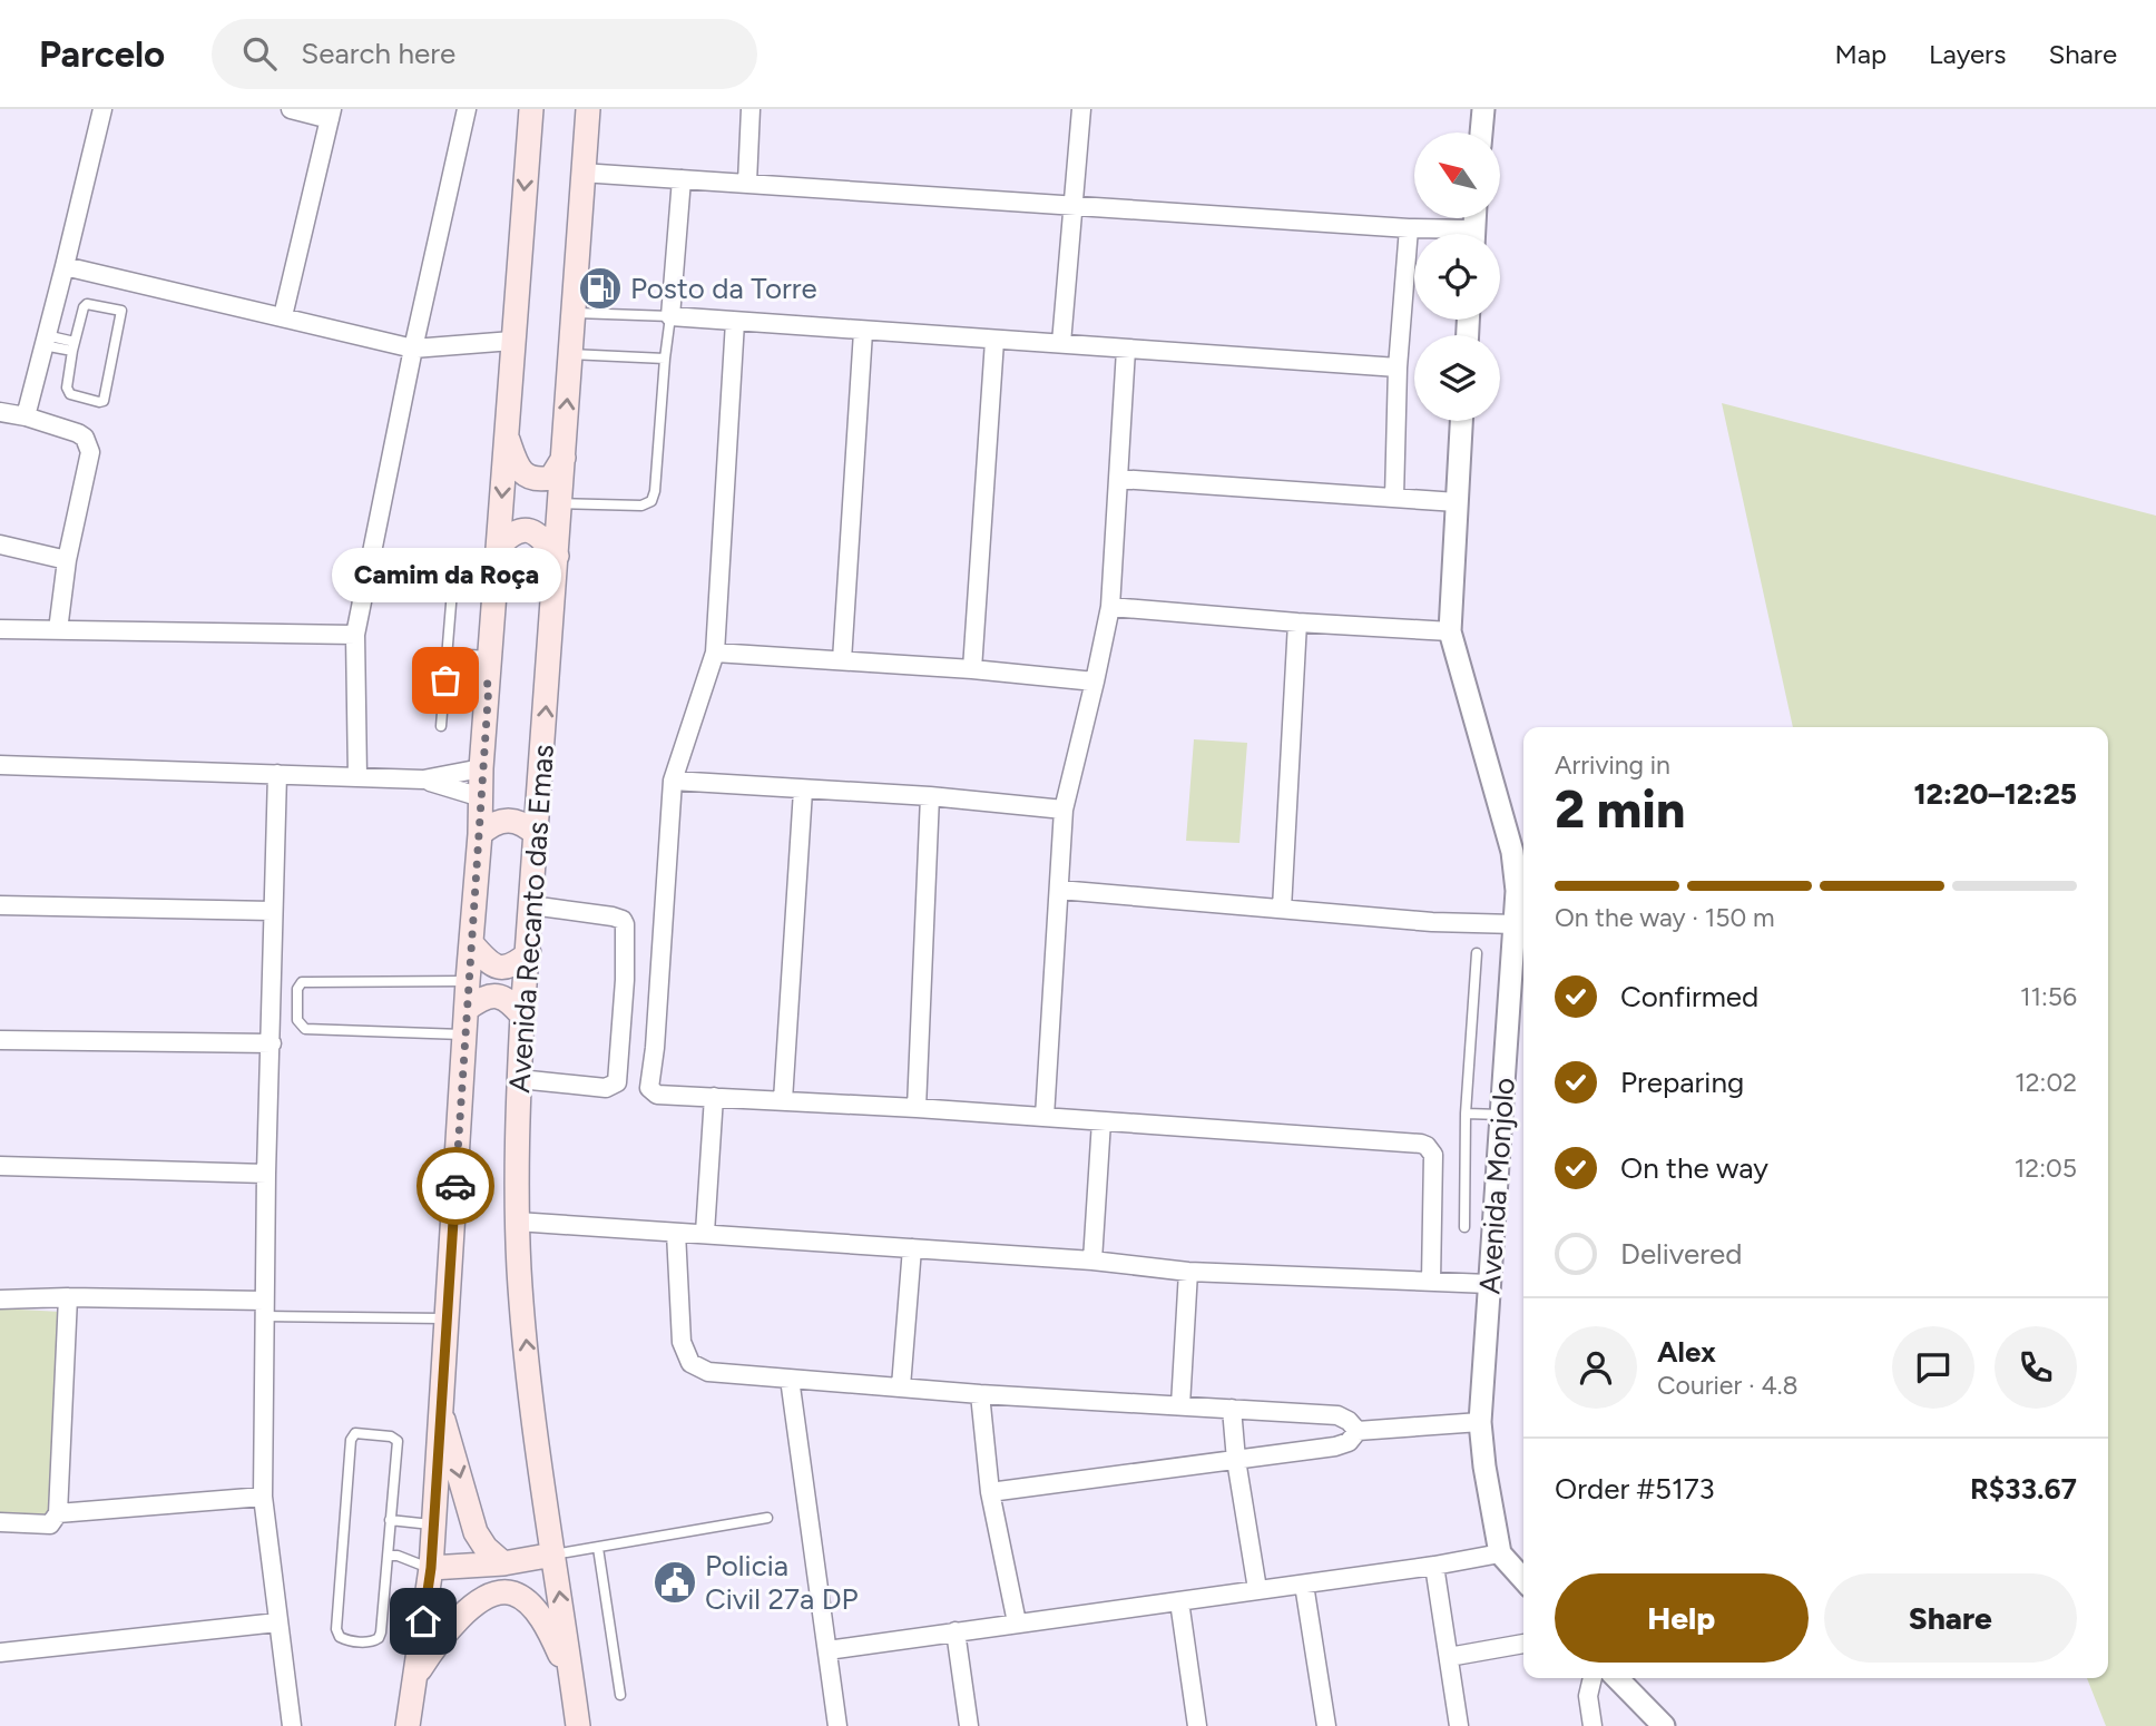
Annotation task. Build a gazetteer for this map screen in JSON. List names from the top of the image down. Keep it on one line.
{"streets":{"main road":["Avenida Recanto das Emas"],"street":["Avenida Monjolo"]},"places":{"fuel station":["Posto da Torre"],"other":["Camim da Roça"],"public building":["Policia Civil 27a DP"]},"north":"top left","page":{"header":"Parcelo","search":"Search here","nav":["Map","Layers","Share"],"bubble":"Camim da Roça","heading":["2 min","Arriving in","12:20–12:25"],"panel":["Alex","Courier · 4.8","Order #5173","R$33.67"],"bar":"On the way · 150 m","list":[["Confirmed","11:56"],["Preparing","12:02"],["On the way","12:05"],"Delivered"],"buttons":["Help","Share"]}}
